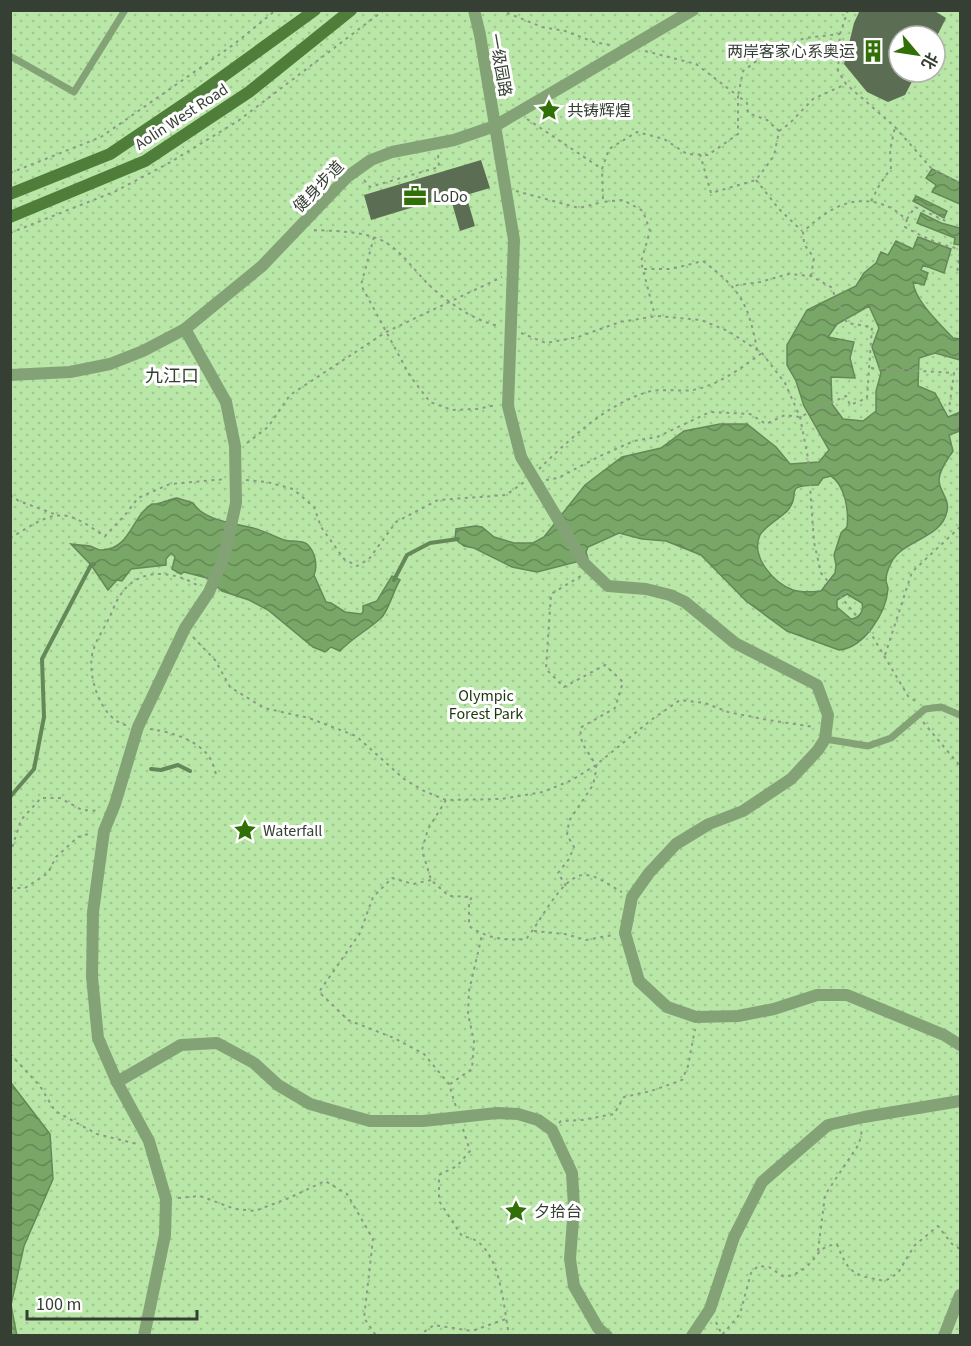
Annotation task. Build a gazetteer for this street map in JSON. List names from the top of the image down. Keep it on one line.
{"streets":{"main road":["Aolin West Road"],"street":["一级园路","健身步道"]},"crossings":[["一级园路","健身步道"]],"districts":["九江口"],"parks":["Olympic Forest Park"],"places":{"building":["两岸客家心系奥运"],"place":["共铸辉煌","Waterfall","夕拾台"],"office":["LoDo"]},"scale_bar":"100 m","north":"bottom right"}
